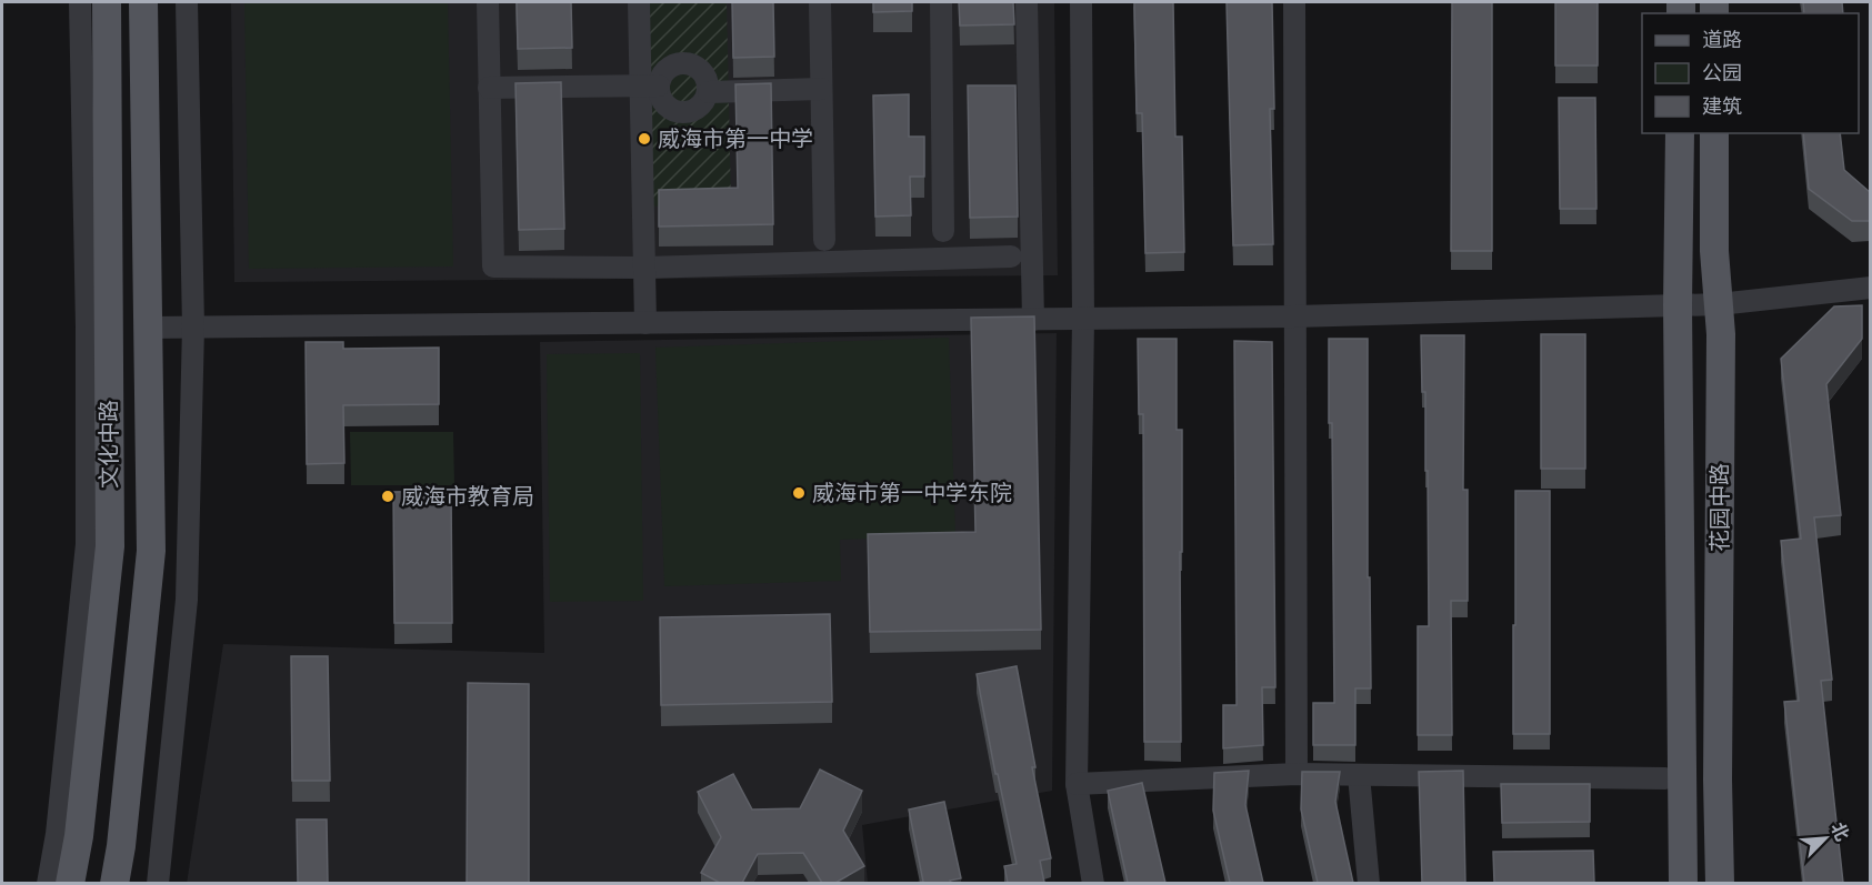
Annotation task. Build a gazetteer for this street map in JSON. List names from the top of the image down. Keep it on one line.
{"streets":{"main road":["文化中路","花园中路"]},"places":["威海市第一中学","威海市第一中学东院","威海市教育局"],"legend":["道路","公园","建筑"],"north":"top right"}
